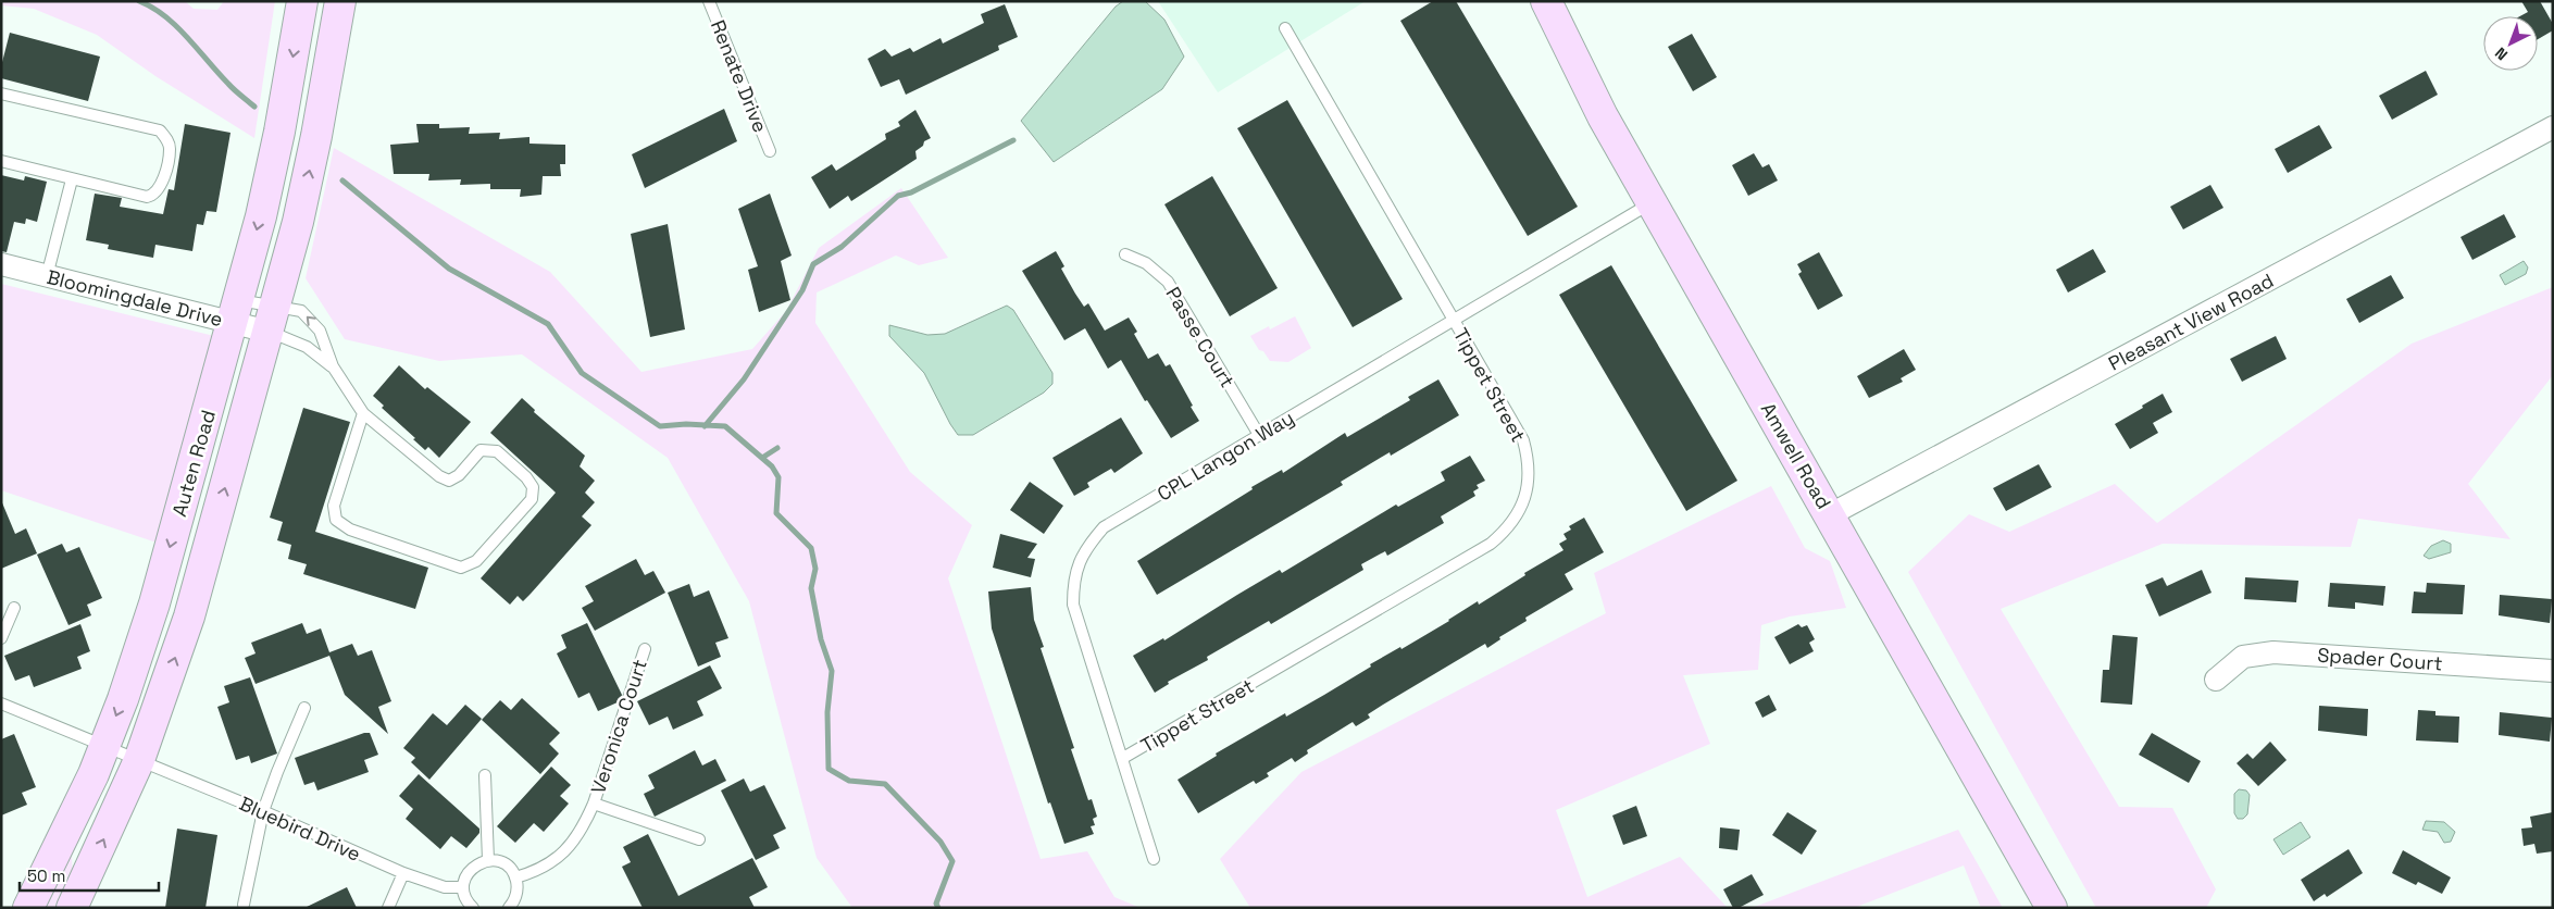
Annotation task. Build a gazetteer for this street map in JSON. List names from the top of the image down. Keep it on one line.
{"streets":{"street":["Bloomingdale Drive","Pleasant View Road","Amwell Road","Auten Road","Spader Court"],"lane":["Renate Drive","Passe Court","Tippet Street","CPL Langon Way","Veronica Court","Bluebird Drive"]},"crossings":[["Bloomingdale Drive","Auten Road"],["Pleasant View Road","Amwell Road"],["Passe Court","CPL Langon Way"],["Tippet Street","CPL Langon Way"],["CPL Langon Way","Amwell Road"],["Auten Road","Bluebird Drive"]],"scale_bar":"50 m","north":"bottom left"}
